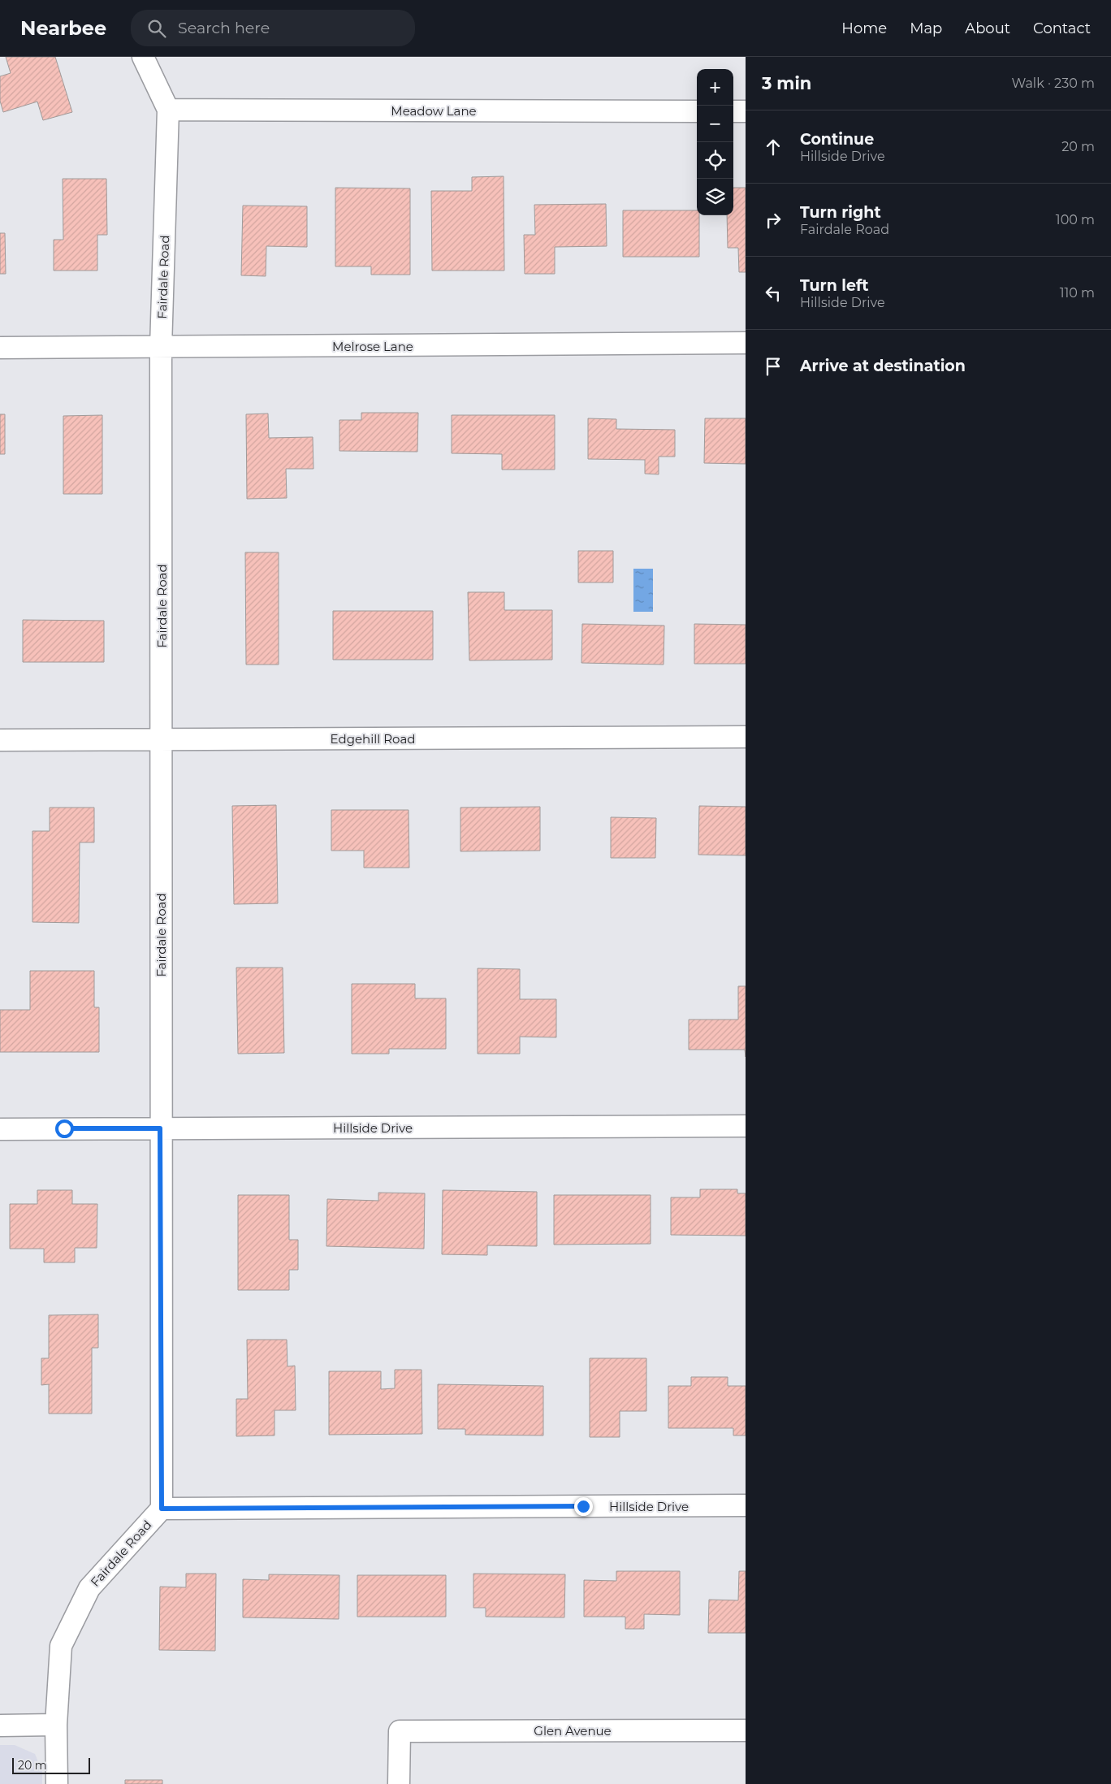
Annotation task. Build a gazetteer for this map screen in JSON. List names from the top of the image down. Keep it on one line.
{"streets":{"street":["Meadow Lane","Fairdale Road","Melrose Lane","Edgehill Road","Hillside Drive","Glen Avenue"]},"crossings":[["Meadow Lane","Fairdale Road"],["Fairdale Road","Melrose Lane"],["Fairdale Road","Edgehill Road"],["Fairdale Road","Hillside Drive"]],"scale_bar":"20 m","page":{"header":"Nearbee","search":"Search here","nav":["Home","Map","About","Contact"],"heading":["3 min","Walk · 230 m"],"map_buttons":["+","−"],"list":[["Continue","Hillside Drive","20 m"],["Turn right","Fairdale Road","100 m"],["Turn left","Hillside Drive","110 m"],"Arrive at destination"],"scale":"20 m"}}
